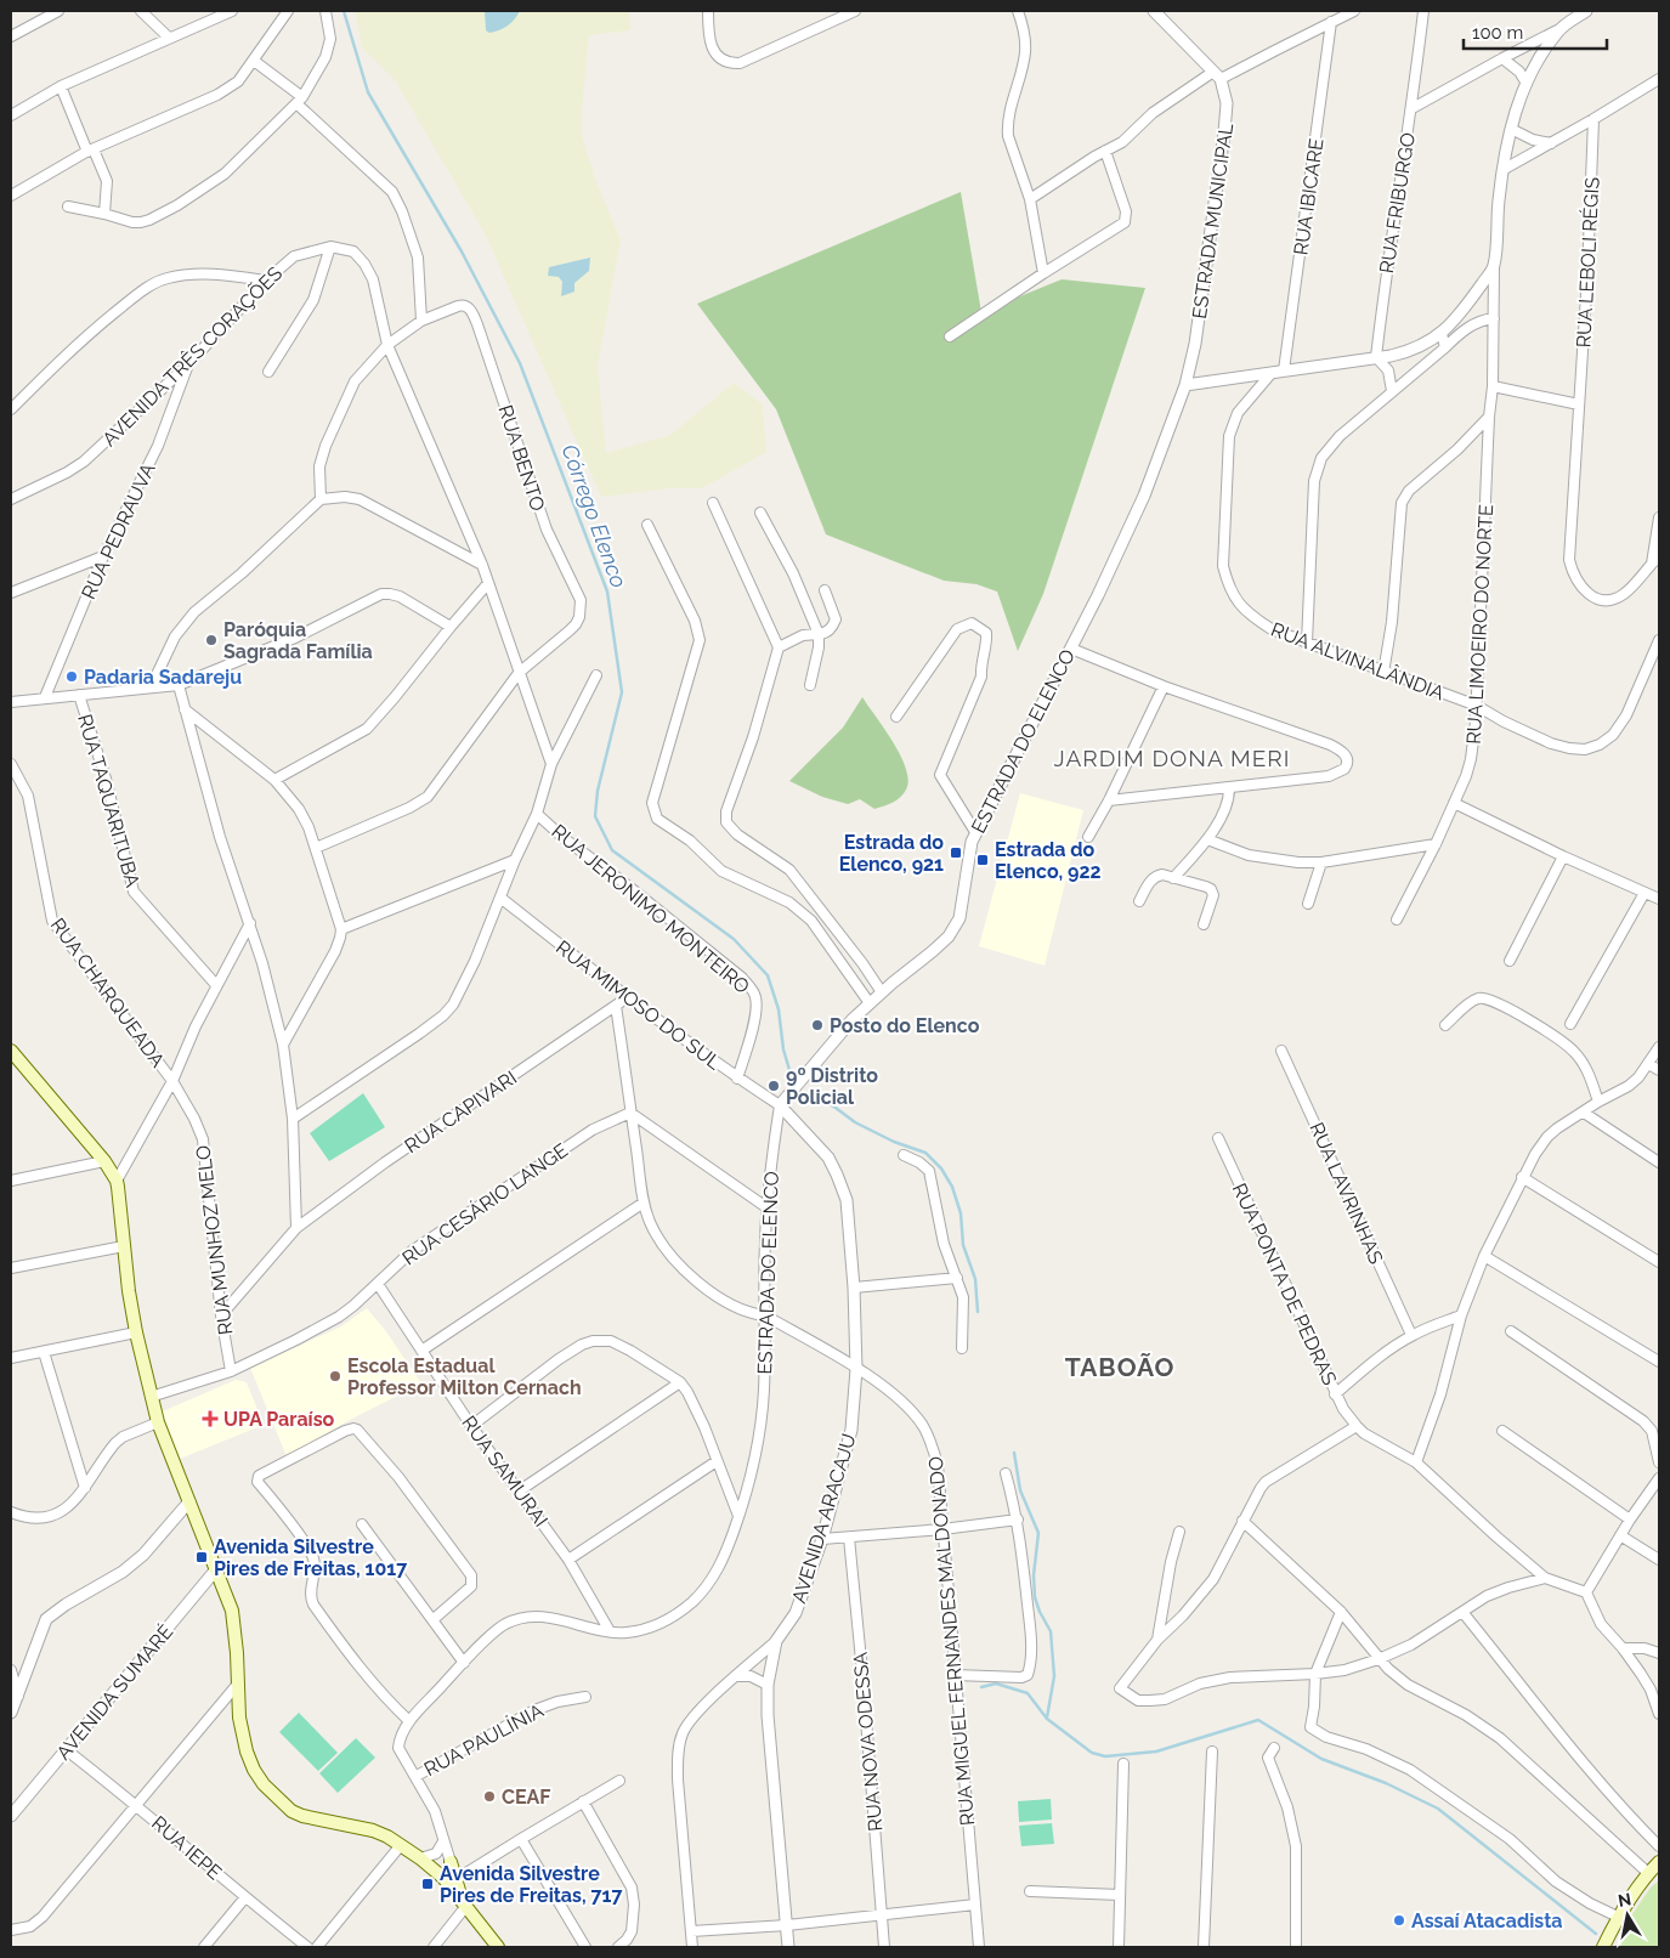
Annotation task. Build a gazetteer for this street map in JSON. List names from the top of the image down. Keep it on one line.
{"streets":{"street":["RUA IBICARE","RUA FRIBURGO","ESTRADA MUNICIPAL","RUA LEBOLI RÉGIS","AVENIDA TRÊS CORAÇÕES","RUA BENTO","RUA PEDRAUVA","RUA LIMOEIRO DO NORTE","RUA ALVINALÂNDIA","ESTRADA DO ELENCO","RUA TAQUARITUBA","RUA JERONIMO MONTEIRO","RUA CHARQUEADA","RUA MIMOSO DO SUL","RUA CAPIVARI","RUA LAVRINHAS","RUA CESÁRIO LANGE","RUA MUNHOZ MELO","RUA PONTA DE PEDRAS","RUA SAMURAI","AVENIDA ARACAJU","RUA MIGUEL FERNANDES MALDONADO","AVENIDA SUMARÉ","RUA PAULÍNIA","RUA NOVA ODESSA","RUA IEPE"]},"crossings":[["ESTRADA MUNICIPAL","ESTRADA DO ELENCO"],["AVENIDA TRÊS CORAÇÕES","RUA PEDRAUVA"],["RUA LIMOEIRO DO NORTE","RUA ALVINALÂNDIA"],["ESTRADA DO ELENCO","RUA MIMOSO DO SUL"],["ESTRADA DO ELENCO","RUA SAMURAI"],["ESTRADA DO ELENCO","AVENIDA ARACAJU"],["ESTRADA DO ELENCO","RUA MIGUEL FERNANDES MALDONADO"],["ESTRADA DO ELENCO","RUA PAULÍNIA"],["RUA JERONIMO MONTEIRO","RUA MIMOSO DO SUL"],["RUA CHARQUEADA","RUA MUNHOZ MELO"],["RUA MIMOSO DO SUL","RUA CAPIVARI"],["RUA MIMOSO DO SUL","AVENIDA ARACAJU"],["RUA CAPIVARI","RUA MUNHOZ MELO"],["RUA CAPIVARI","RUA MIGUEL FERNANDES MALDONADO"],["RUA CESÁRIO LANGE","RUA MUNHOZ MELO"],["RUA CESÁRIO LANGE","RUA SAMURAI"],["RUA CESÁRIO LANGE","RUA MIGUEL FERNANDES MALDONADO"],["AVENIDA ARACAJU","RUA MIGUEL FERNANDES MALDONADO"],["AVENIDA SUMARÉ","RUA IEPE"]],"districts":["JARDIM DONA MERI","TABOÃO"],"water":["Córrego Elenco"],"places":{"other":["Paróquia Sagrada Família","Padaria Sadareju","Posto do Elenco","9º Distrito Policial","Escola Estadual Professor Milton Cernach","CEAF","Assaí Atacadista"],"transit":["Estrada do Elenco, 921","Estrada do Elenco, 922","Avenida Silvestre Pires de Freitas, 1017","Avenida Silvestre Pires de Freitas, 717"],"health":["UPA Paraíso"]},"scale_bar":"100 m","north":"top"}
